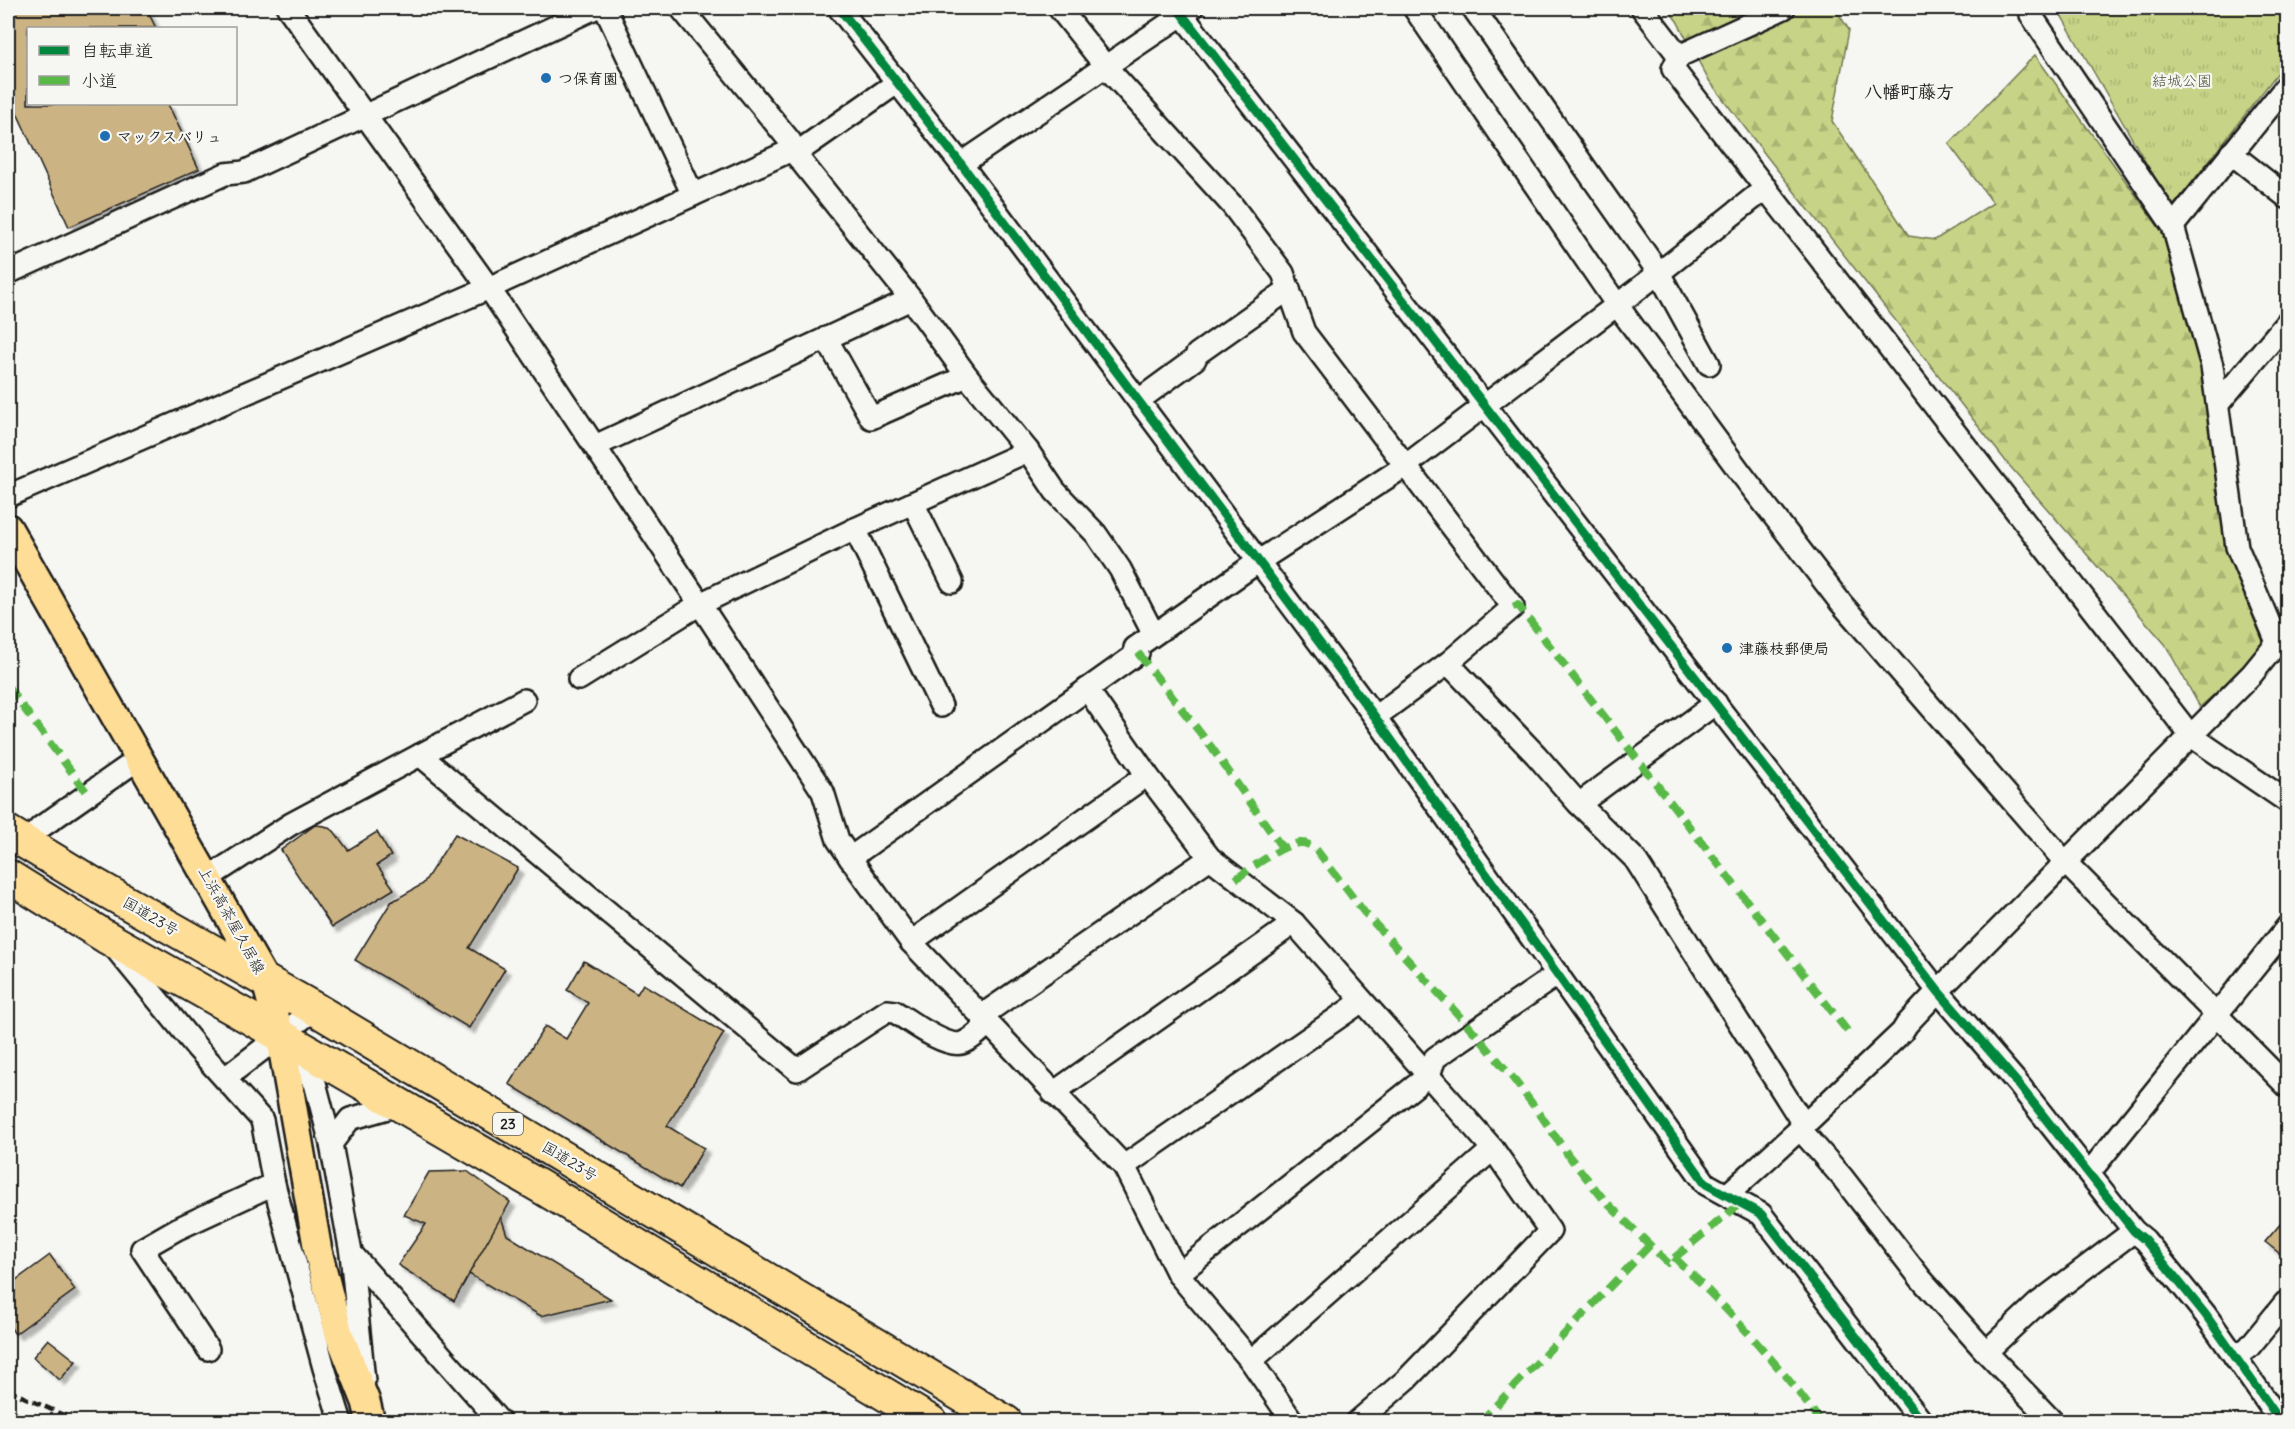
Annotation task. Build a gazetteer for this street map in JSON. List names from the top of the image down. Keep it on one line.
{"streets":{"highway":["国道23号","23"],"main road":["上浜高茶屋久居線"]},"crossings":[["国道23号","上浜高茶屋久居線"],["上浜高茶屋久居線","23"]],"districts":["八幡町藤方"],"parks":["結城公園"],"places":["つ保育園","マックスバリュ","津藤枝郵便局"],"legend":["自転車道","小道"]}
